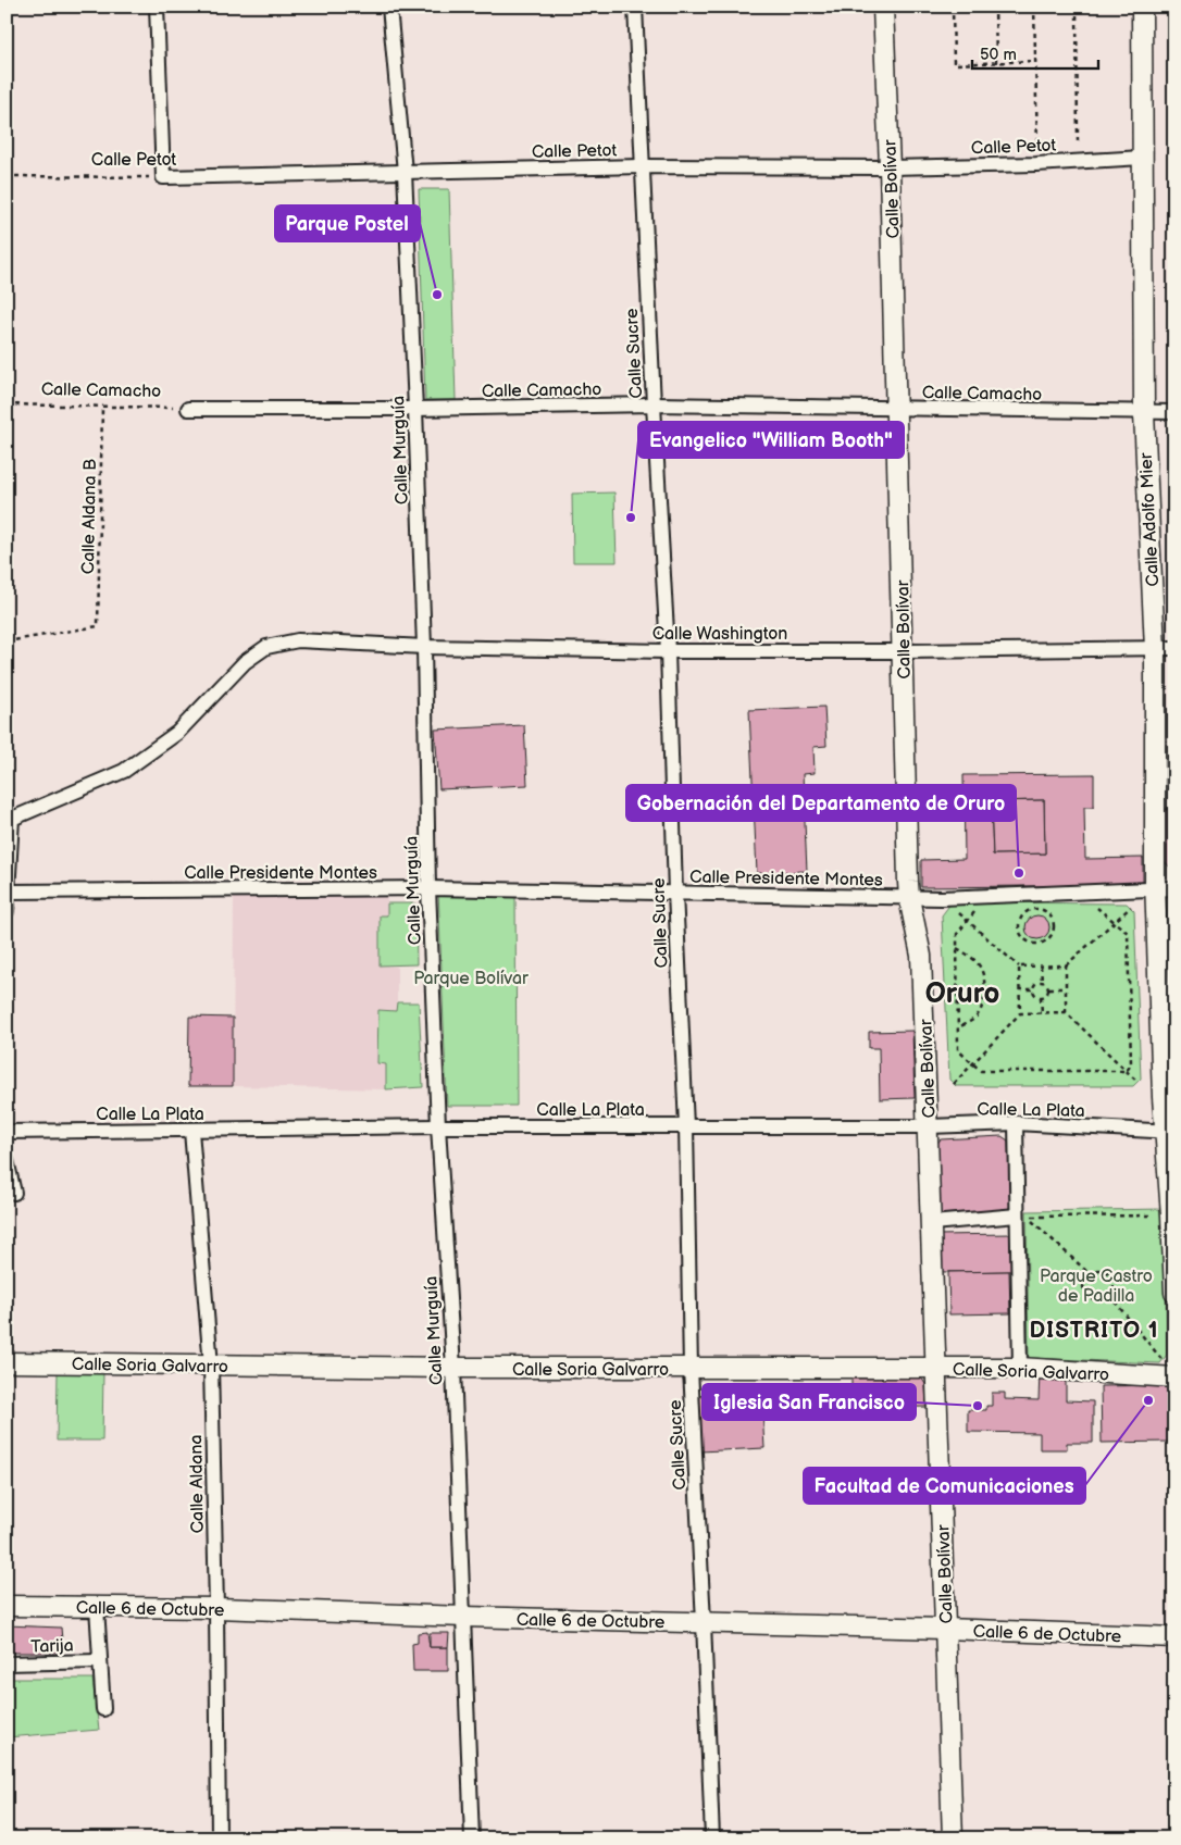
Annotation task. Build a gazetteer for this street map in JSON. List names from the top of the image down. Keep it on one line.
{"streets":{"main road":["Calle Bolívar","Calle Adolfo Mier","Calle Soria Galvarro","Calle 6 de Octubre"],"street":["Calle Petot","Calle Sucre","Calle Camacho","Calle Murguía","Calle Washington","Calle Presidente Montes","Calle La Plata","Calle Aldana","Tarija"],"path":["Calle Aldana B"]},"crossings":[["Calle Petot","Calle Bolívar"],["Calle Petot","Calle Sucre"],["Calle Petot","Calle Murguía"],["Calle Petot","Calle Adolfo Mier"],["Calle Bolívar","Calle Camacho"],["Calle Bolívar","Calle Washington"],["Calle Bolívar","Calle Presidente Montes"],["Calle Bolívar","Calle La Plata"],["Calle Bolívar","Calle Soria Galvarro"],["Calle Bolívar","Calle 6 de Octubre"],["Calle Sucre","Calle Camacho"],["Calle Sucre","Calle Washington"],["Calle Sucre","Calle Presidente Montes"],["Calle Sucre","Calle La Plata"],["Calle Sucre","Calle Soria Galvarro"],["Calle Sucre","Calle 6 de Octubre"],["Calle Camacho","Calle Murguía"],["Calle Camacho","Calle Aldana B"],["Calle Camacho","Calle Adolfo Mier"],["Calle Murguía","Calle Washington"],["Calle Murguía","Calle Presidente Montes"],["Calle Murguía","Calle La Plata"],["Calle Murguía","Calle Soria Galvarro"],["Calle Murguía","Calle 6 de Octubre"],["Calle Adolfo Mier","Calle Washington"],["Calle Adolfo Mier","Calle Presidente Montes"],["Calle Adolfo Mier","Calle La Plata"],["Calle La Plata","Calle Aldana"],["Calle Soria Galvarro","Calle Aldana"],["Calle Aldana","Calle 6 de Octubre"]],"districts":["Oruro","DISTRITO 1"],"parks":["Parque Bolívar","Parque Castro de Padilla"],"places":["Parque Postel","Evangelico \"William Booth\"","Gobernación del Departamento de Oruro","Facultad de Comunicaciones","Iglesia San Francisco"],"scale_bar":"50 m"}
